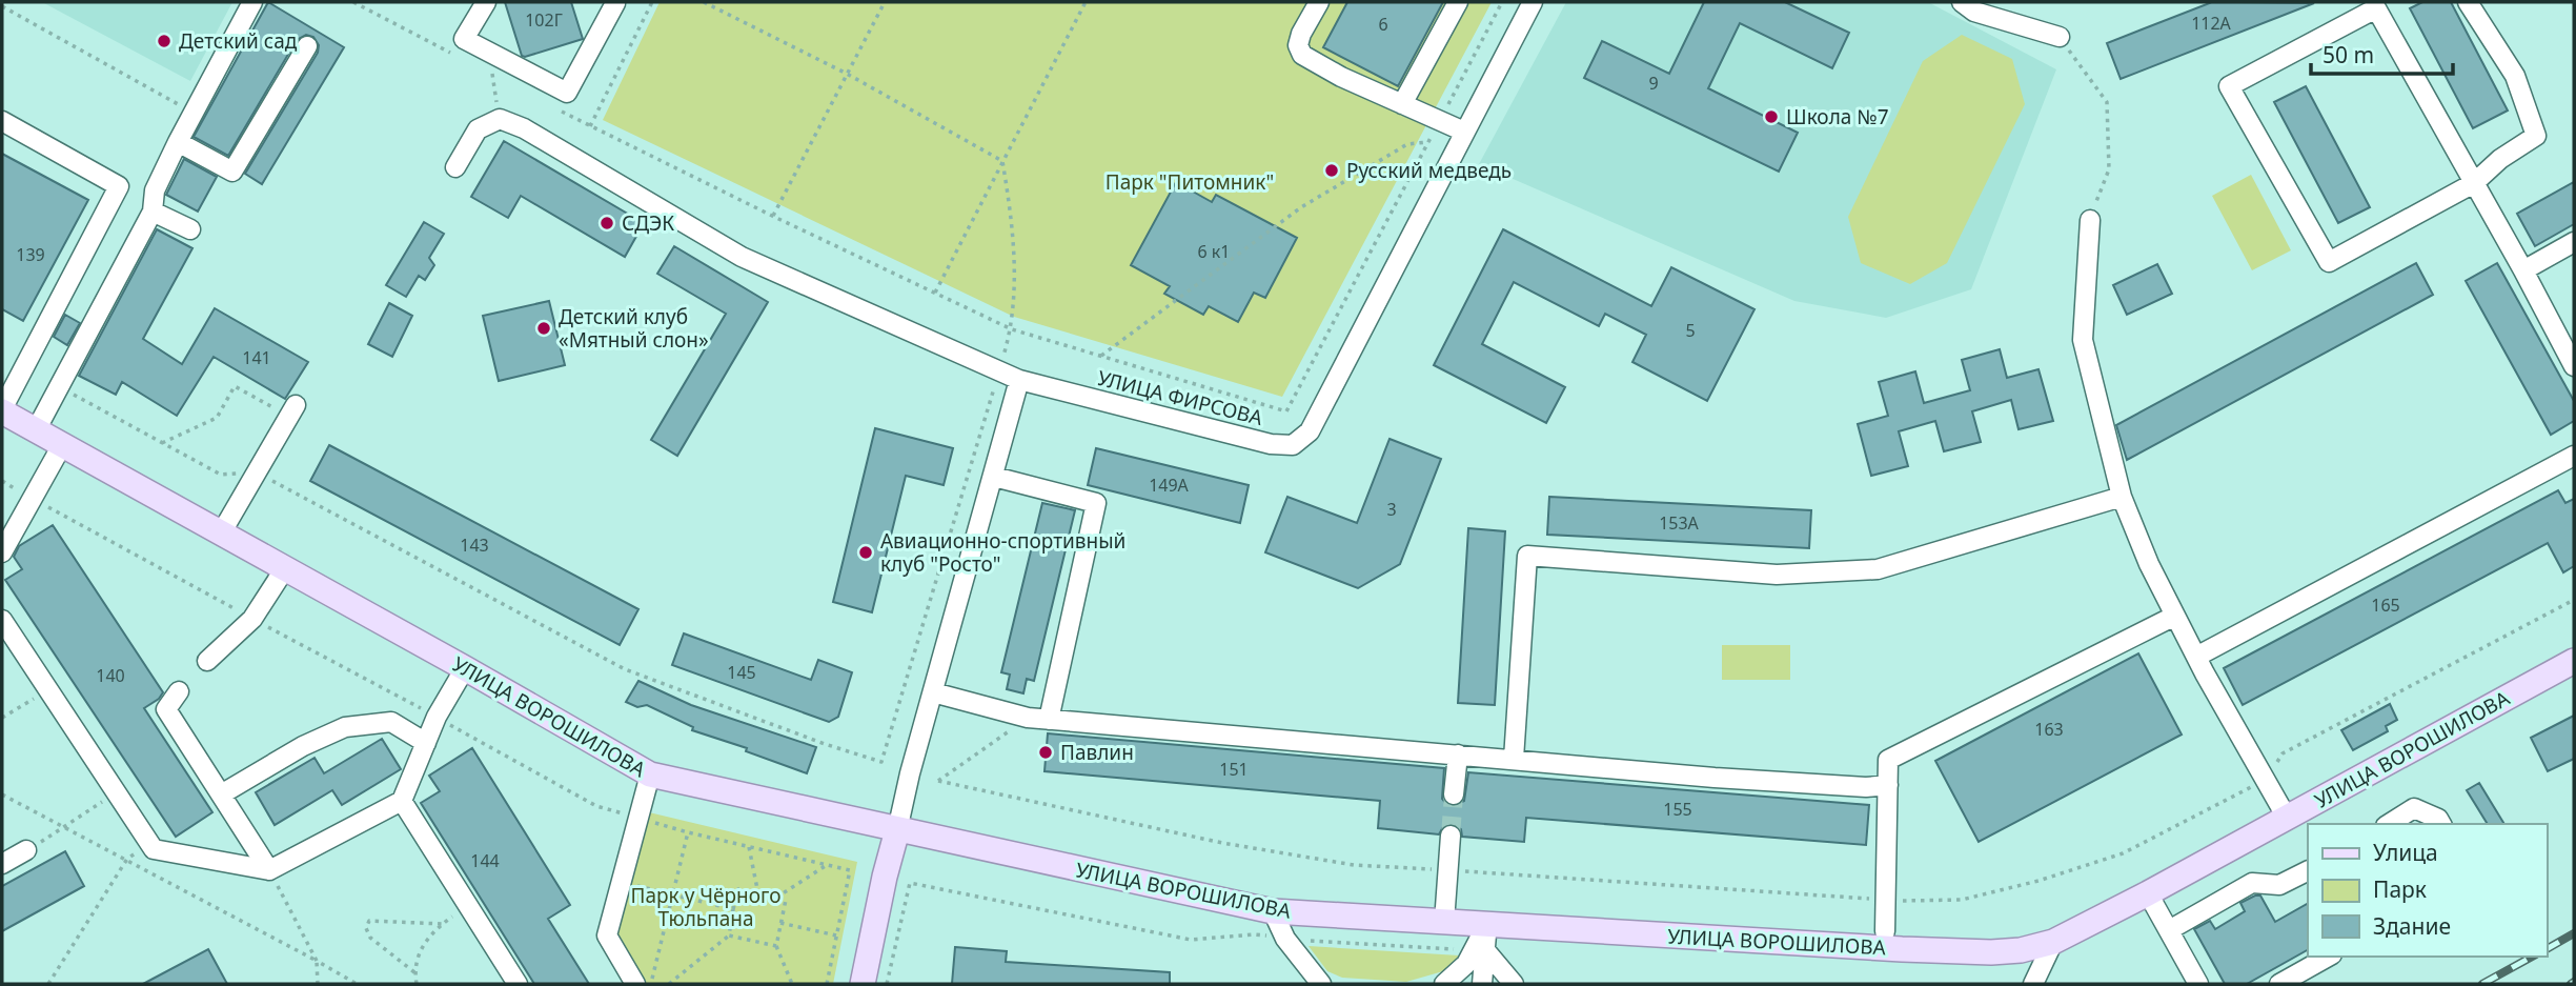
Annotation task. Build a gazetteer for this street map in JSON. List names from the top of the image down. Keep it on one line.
{"streets":{"main road":["УЛИЦА ВОРОШИЛОВА"],"street":["УЛИЦА ФИРСОВА"]},"parks":["Парк \"Питомник\"","Парк у Чёрного Тюльпана"],"places":["Детский сад","Школа №7","Русский медведь","СДЭК","Детский клуб «Мятный слон»","Авиационно-спортивный клуб \"Росто\"","Павлин"],"house_numbers":["102Г","112А","6","9","6 к1","139","5","141","149А","3","153А","143","165","145","140","163","151","155","144"],"legend":["Улица","Парк","Здание"],"scale_bar":"50 m"}
